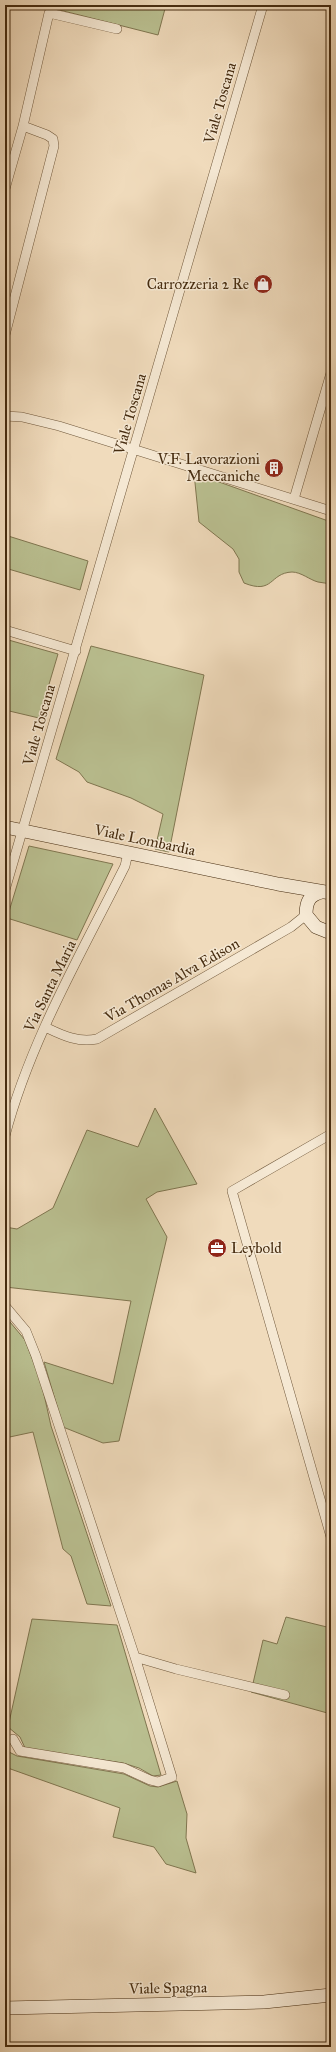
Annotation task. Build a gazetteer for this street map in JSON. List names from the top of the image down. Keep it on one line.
{"streets":{"street":["Viale Toscana","Viale Lombardia","Via Thomas Alva Edison","Via Santa Maria","Viale Spagna"]},"crossings":[["Viale Toscana","Viale Lombardia"],["Viale Lombardia","Via Thomas Alva Edison"],["Viale Lombardia","Via Santa Maria"],["Via Thomas Alva Edison","Via Santa Maria"]],"places":{"shop":["Carrozzeria 2 Re"],"building":["V.F. Lavorazioni Meccaniche"],"office":["Leybold"]}}
